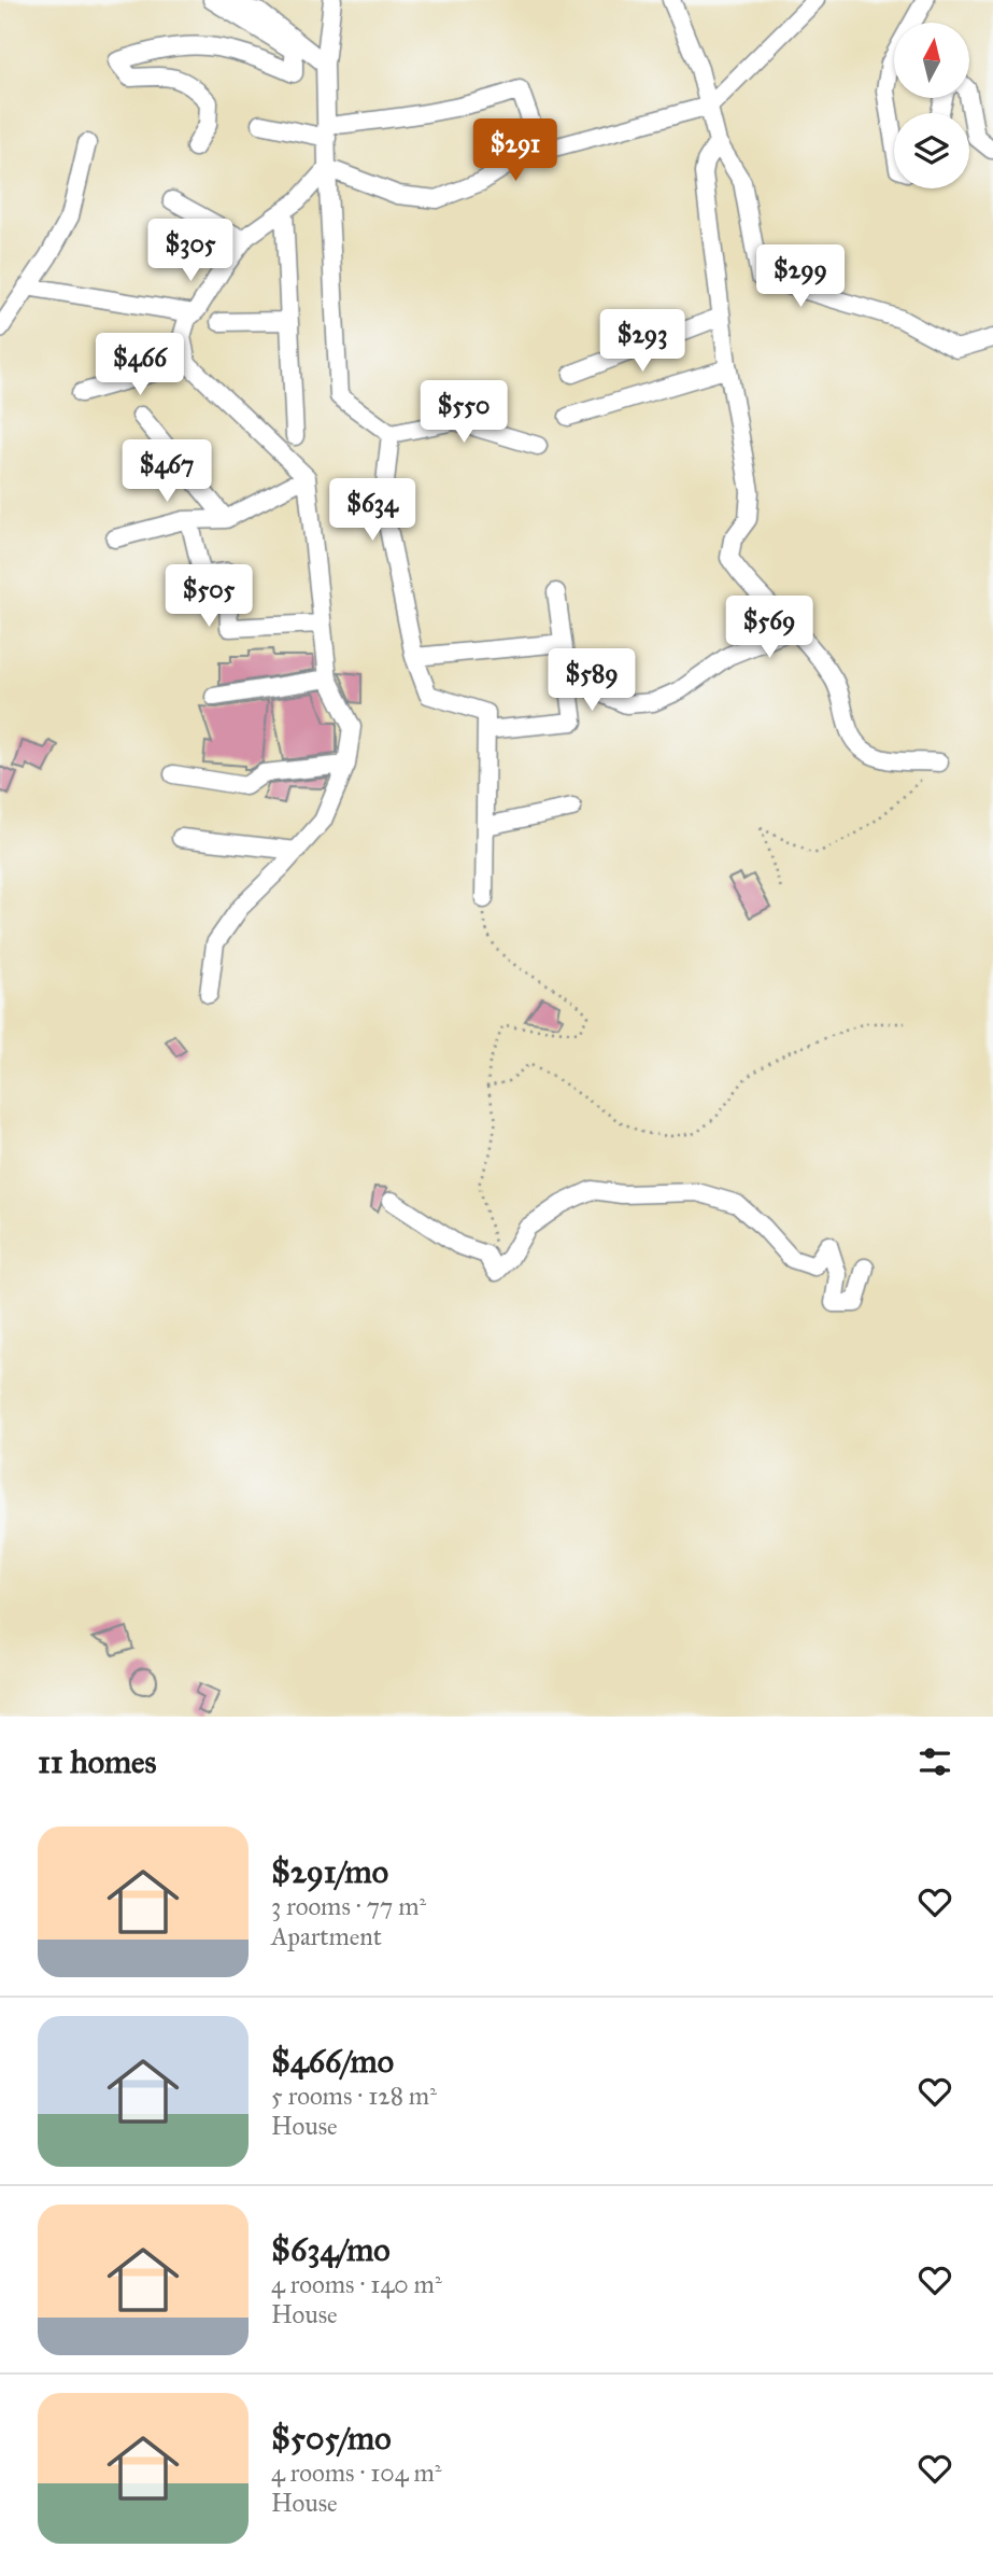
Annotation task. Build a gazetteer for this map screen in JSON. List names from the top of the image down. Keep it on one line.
{"north":"top","page":{"price":["$291","$305","$299","$293","$466","$550","$467","$634","$505","$569","$589"],"heading":"11 homes","list":[{"name":"$291/mo","note":"3 rooms · 77 m² · Apartment"},{"name":"$466/mo","note":"5 rooms · 128 m² · House"},{"name":"$634/mo","note":"4 rooms · 140 m² · House"},{"name":"$505/mo","note":"4 rooms · 104 m² · House"}]}}
